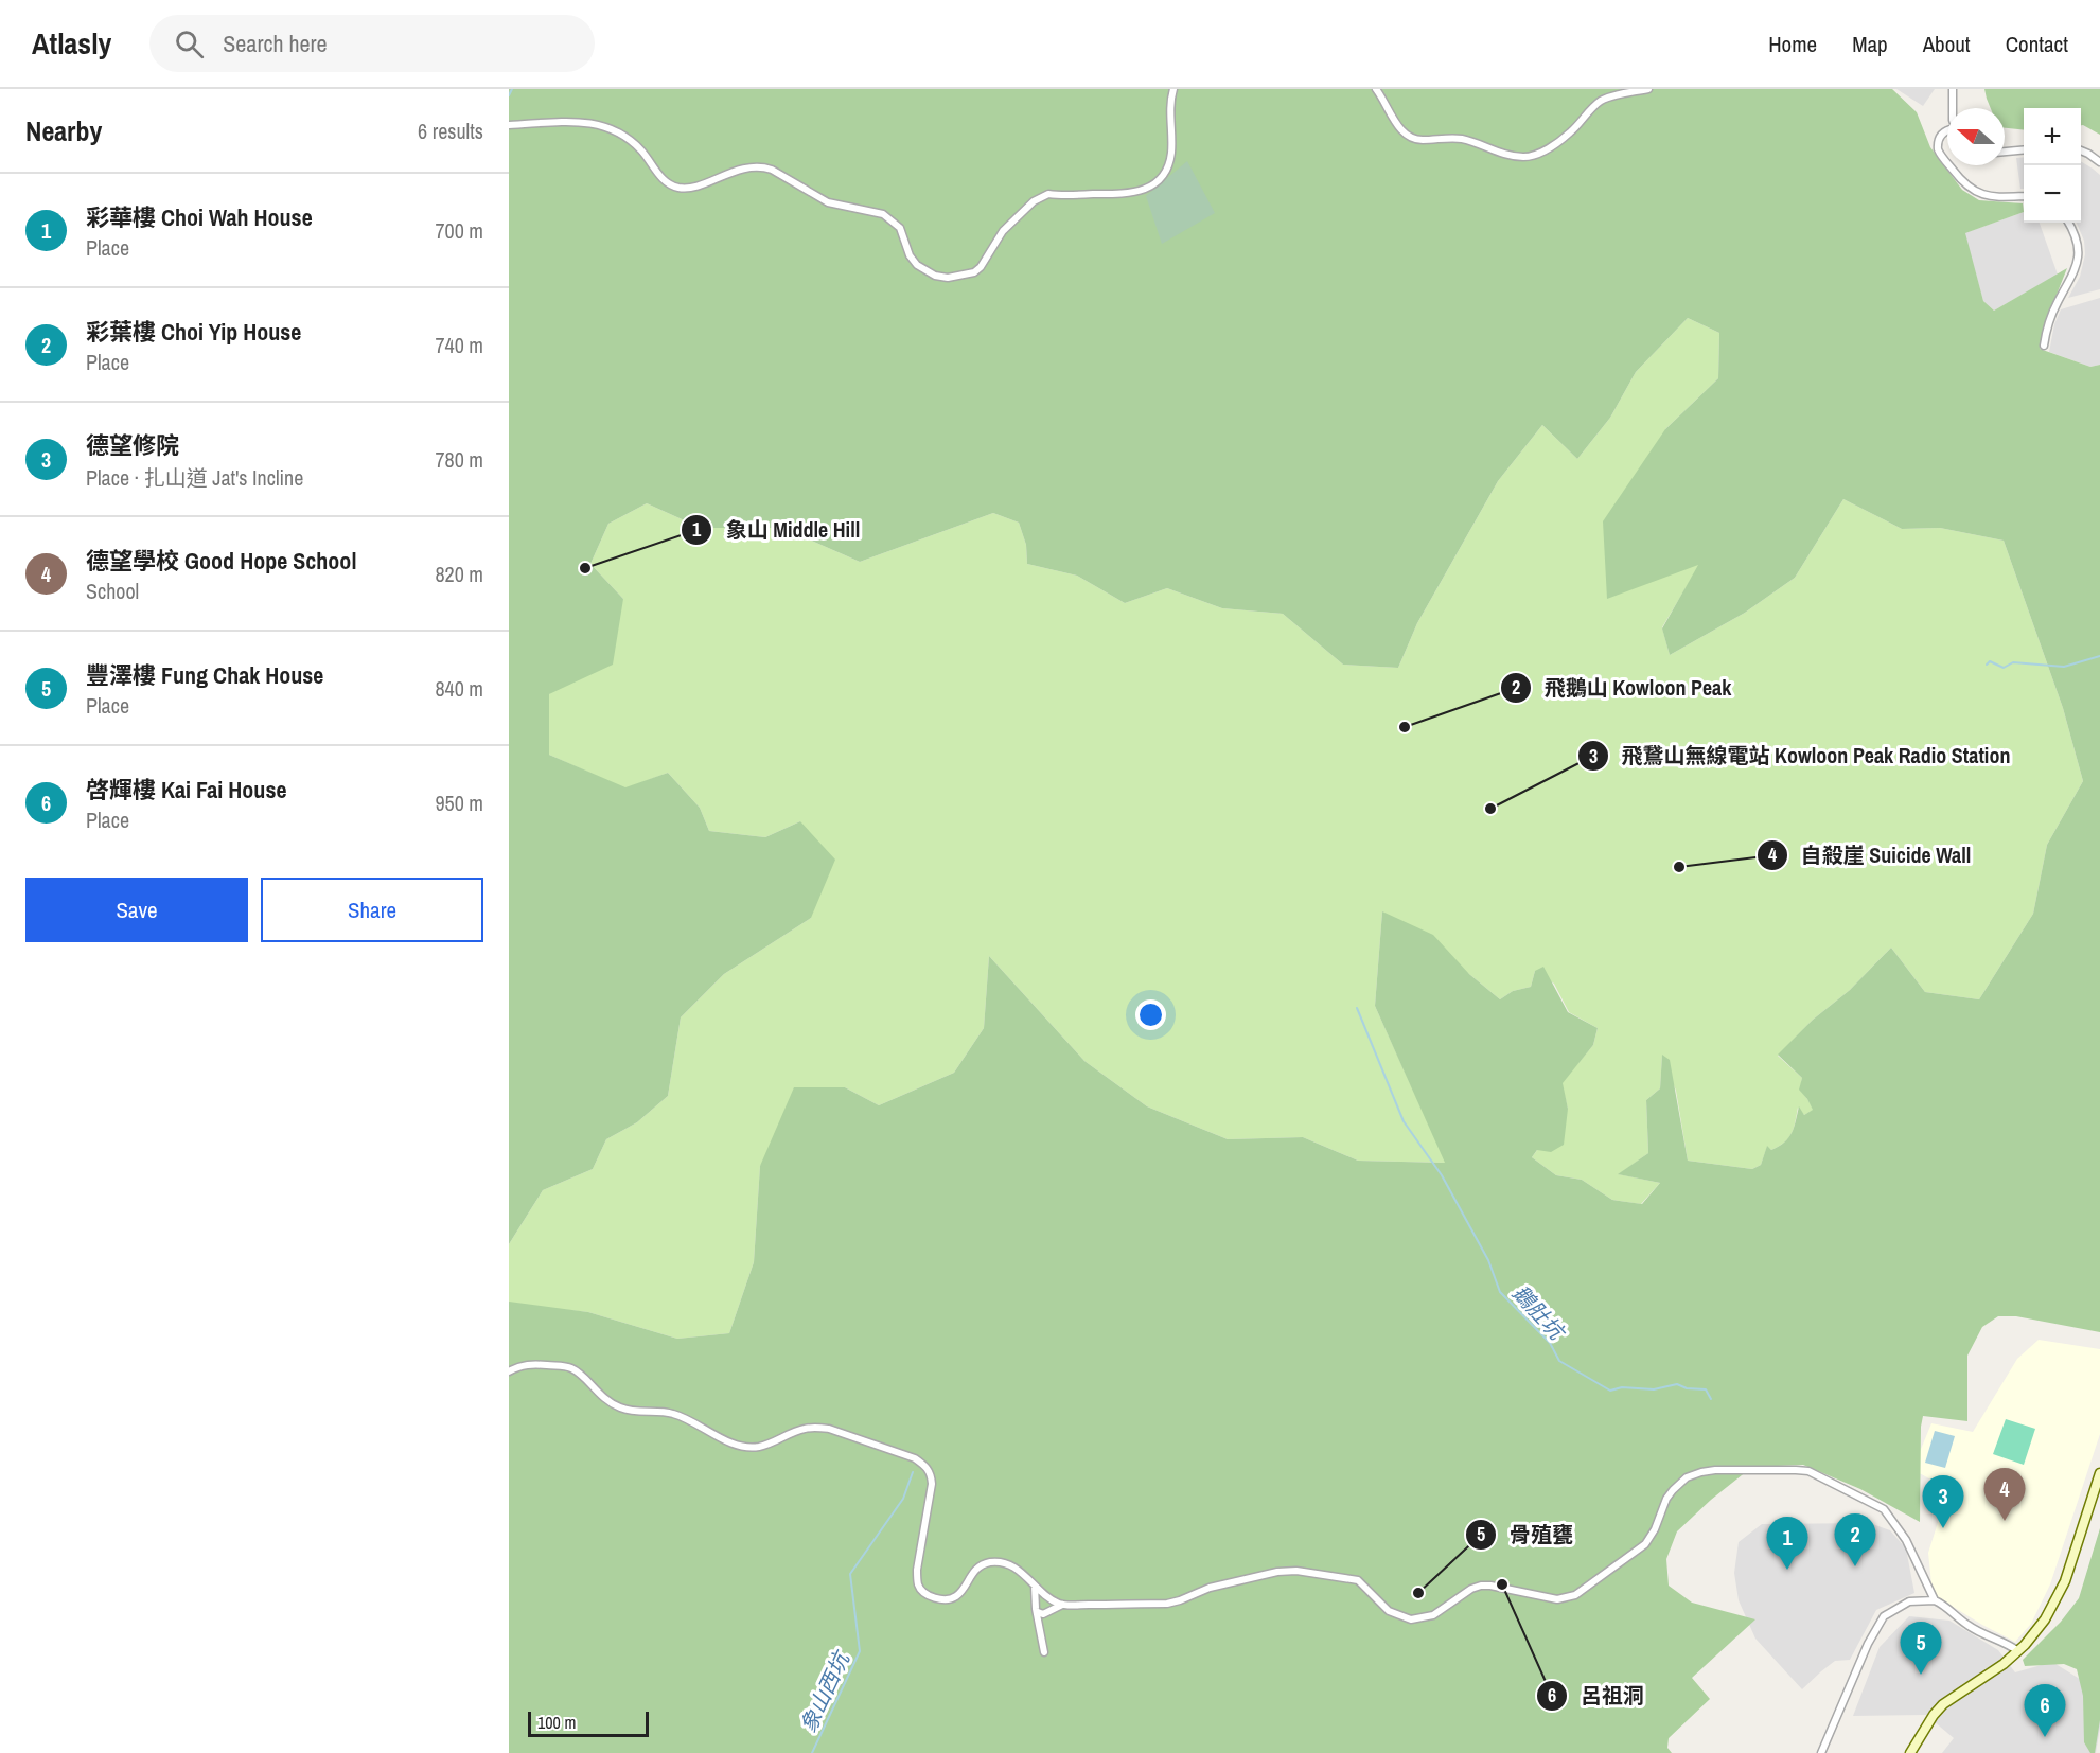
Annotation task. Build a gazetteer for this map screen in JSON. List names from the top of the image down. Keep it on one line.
{"water":["鵝肚坑","象山西坑"],"places":["象山 Middle Hill","飛鵝山 Kowloon Peak","飛鵞山無線電站 Kowloon Peak Radio Station","自殺崖 Suicide Wall","呂祖洞","骨殖甕"],"scale_bar":"100 m","north":"left","page":{"header":"Atlasly","search":"Search here","nav":["Home","Map","About","Contact"],"heading":["Nearby","6 results"],"map_buttons":["+","−"],"list":[{"mark":"1","name":"彩華樓 Choi Wah House","note":"Place","value":"700 m"},{"mark":"2","name":"彩葉樓 Choi Yip House","note":"Place","value":"740 m"},{"mark":"3","name":"德望修院","note":"Place · 扎山道 Jat's Incline","value":"780 m"},{"mark":"4","name":"德望學校 Good Hope School","note":"School","value":"820 m"},{"mark":"5","name":"豐澤樓 Fung Chak House","note":"Place","value":"840 m"},{"mark":"6","name":"啓輝樓 Kai Fai House","note":"Place","value":"950 m"}],"buttons":["Save","Share"],"pins":["4","3","2","1","5","6"],"scale":"100 m"}}
